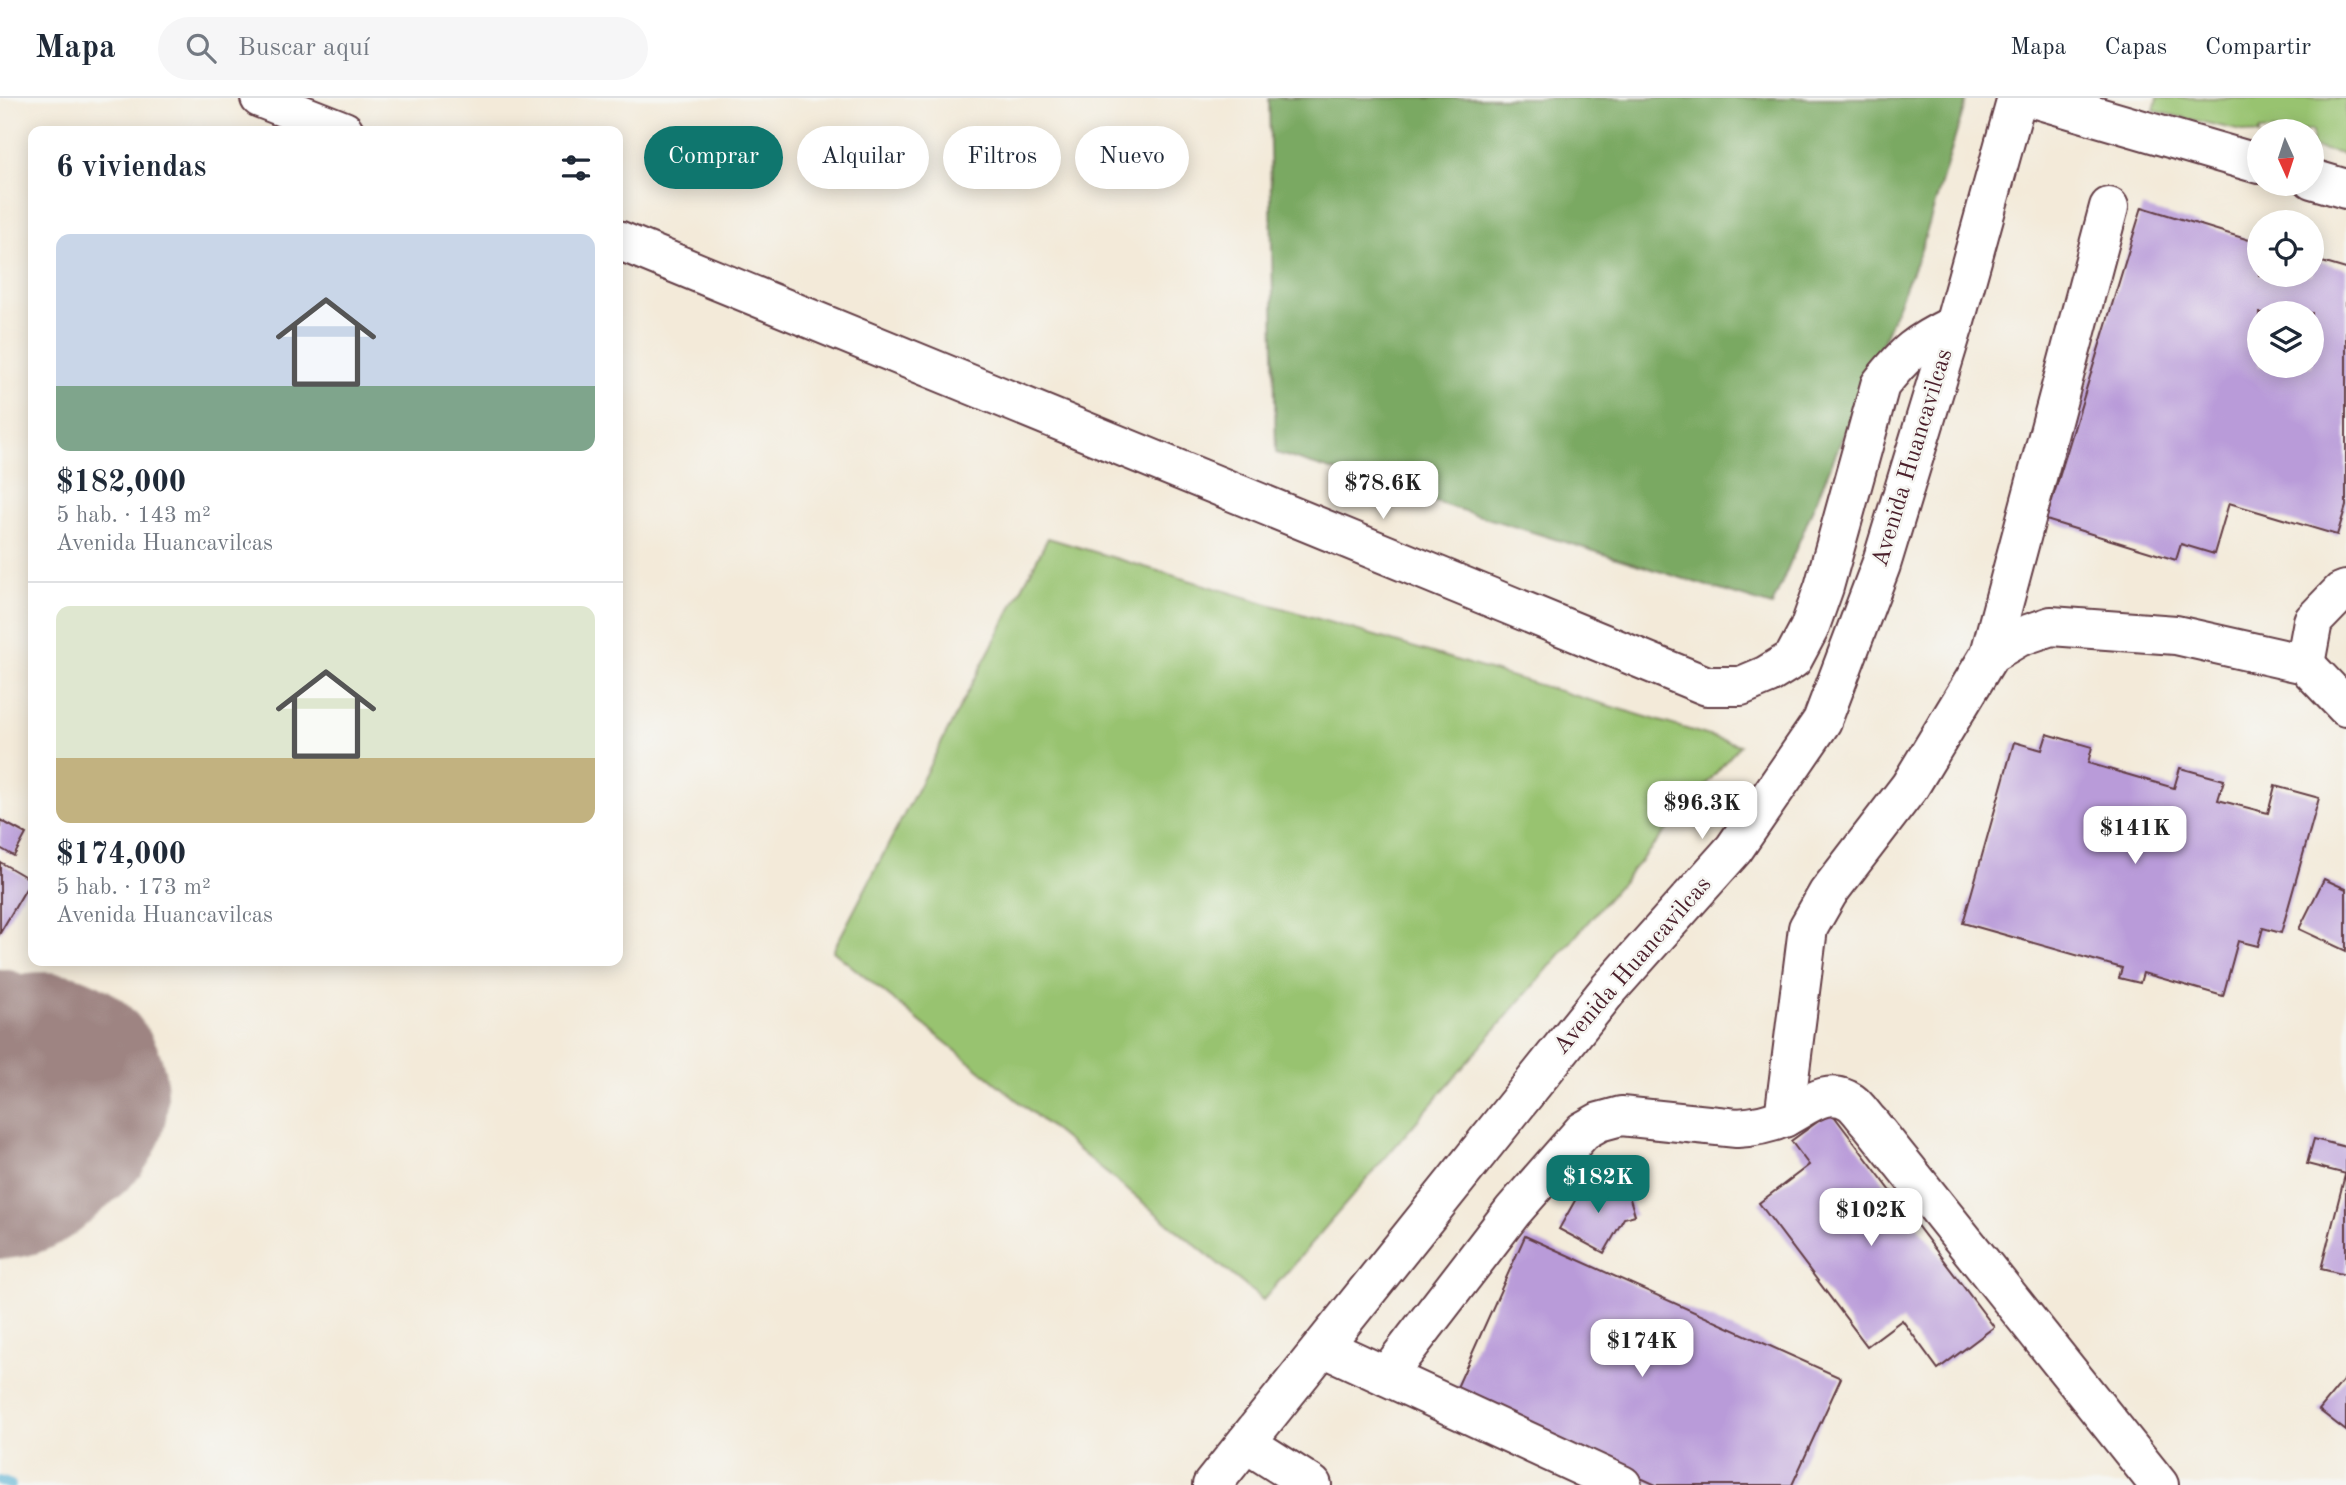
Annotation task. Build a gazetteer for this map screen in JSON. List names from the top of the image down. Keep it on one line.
{"streets":{"street":["Avenida Huancavilcas"]},"north":"bottom","page":{"header":"Mapa","search":"Buscar aquí","nav":["Mapa","Capas","Compartir"],"chip":["Comprar","Alquilar","Filtros","Nuevo"],"heading":"6 viviendas","list":[{"name":"$182,000","note":"5 hab. · 143 m² · Avenida Huancavilcas"},{"name":"$174,000","note":"5 hab. · 173 m² · Avenida Huancavilcas"}],"price":["$78.6K","$96.3K","$141K","$182K","$102K","$174K"]}}
